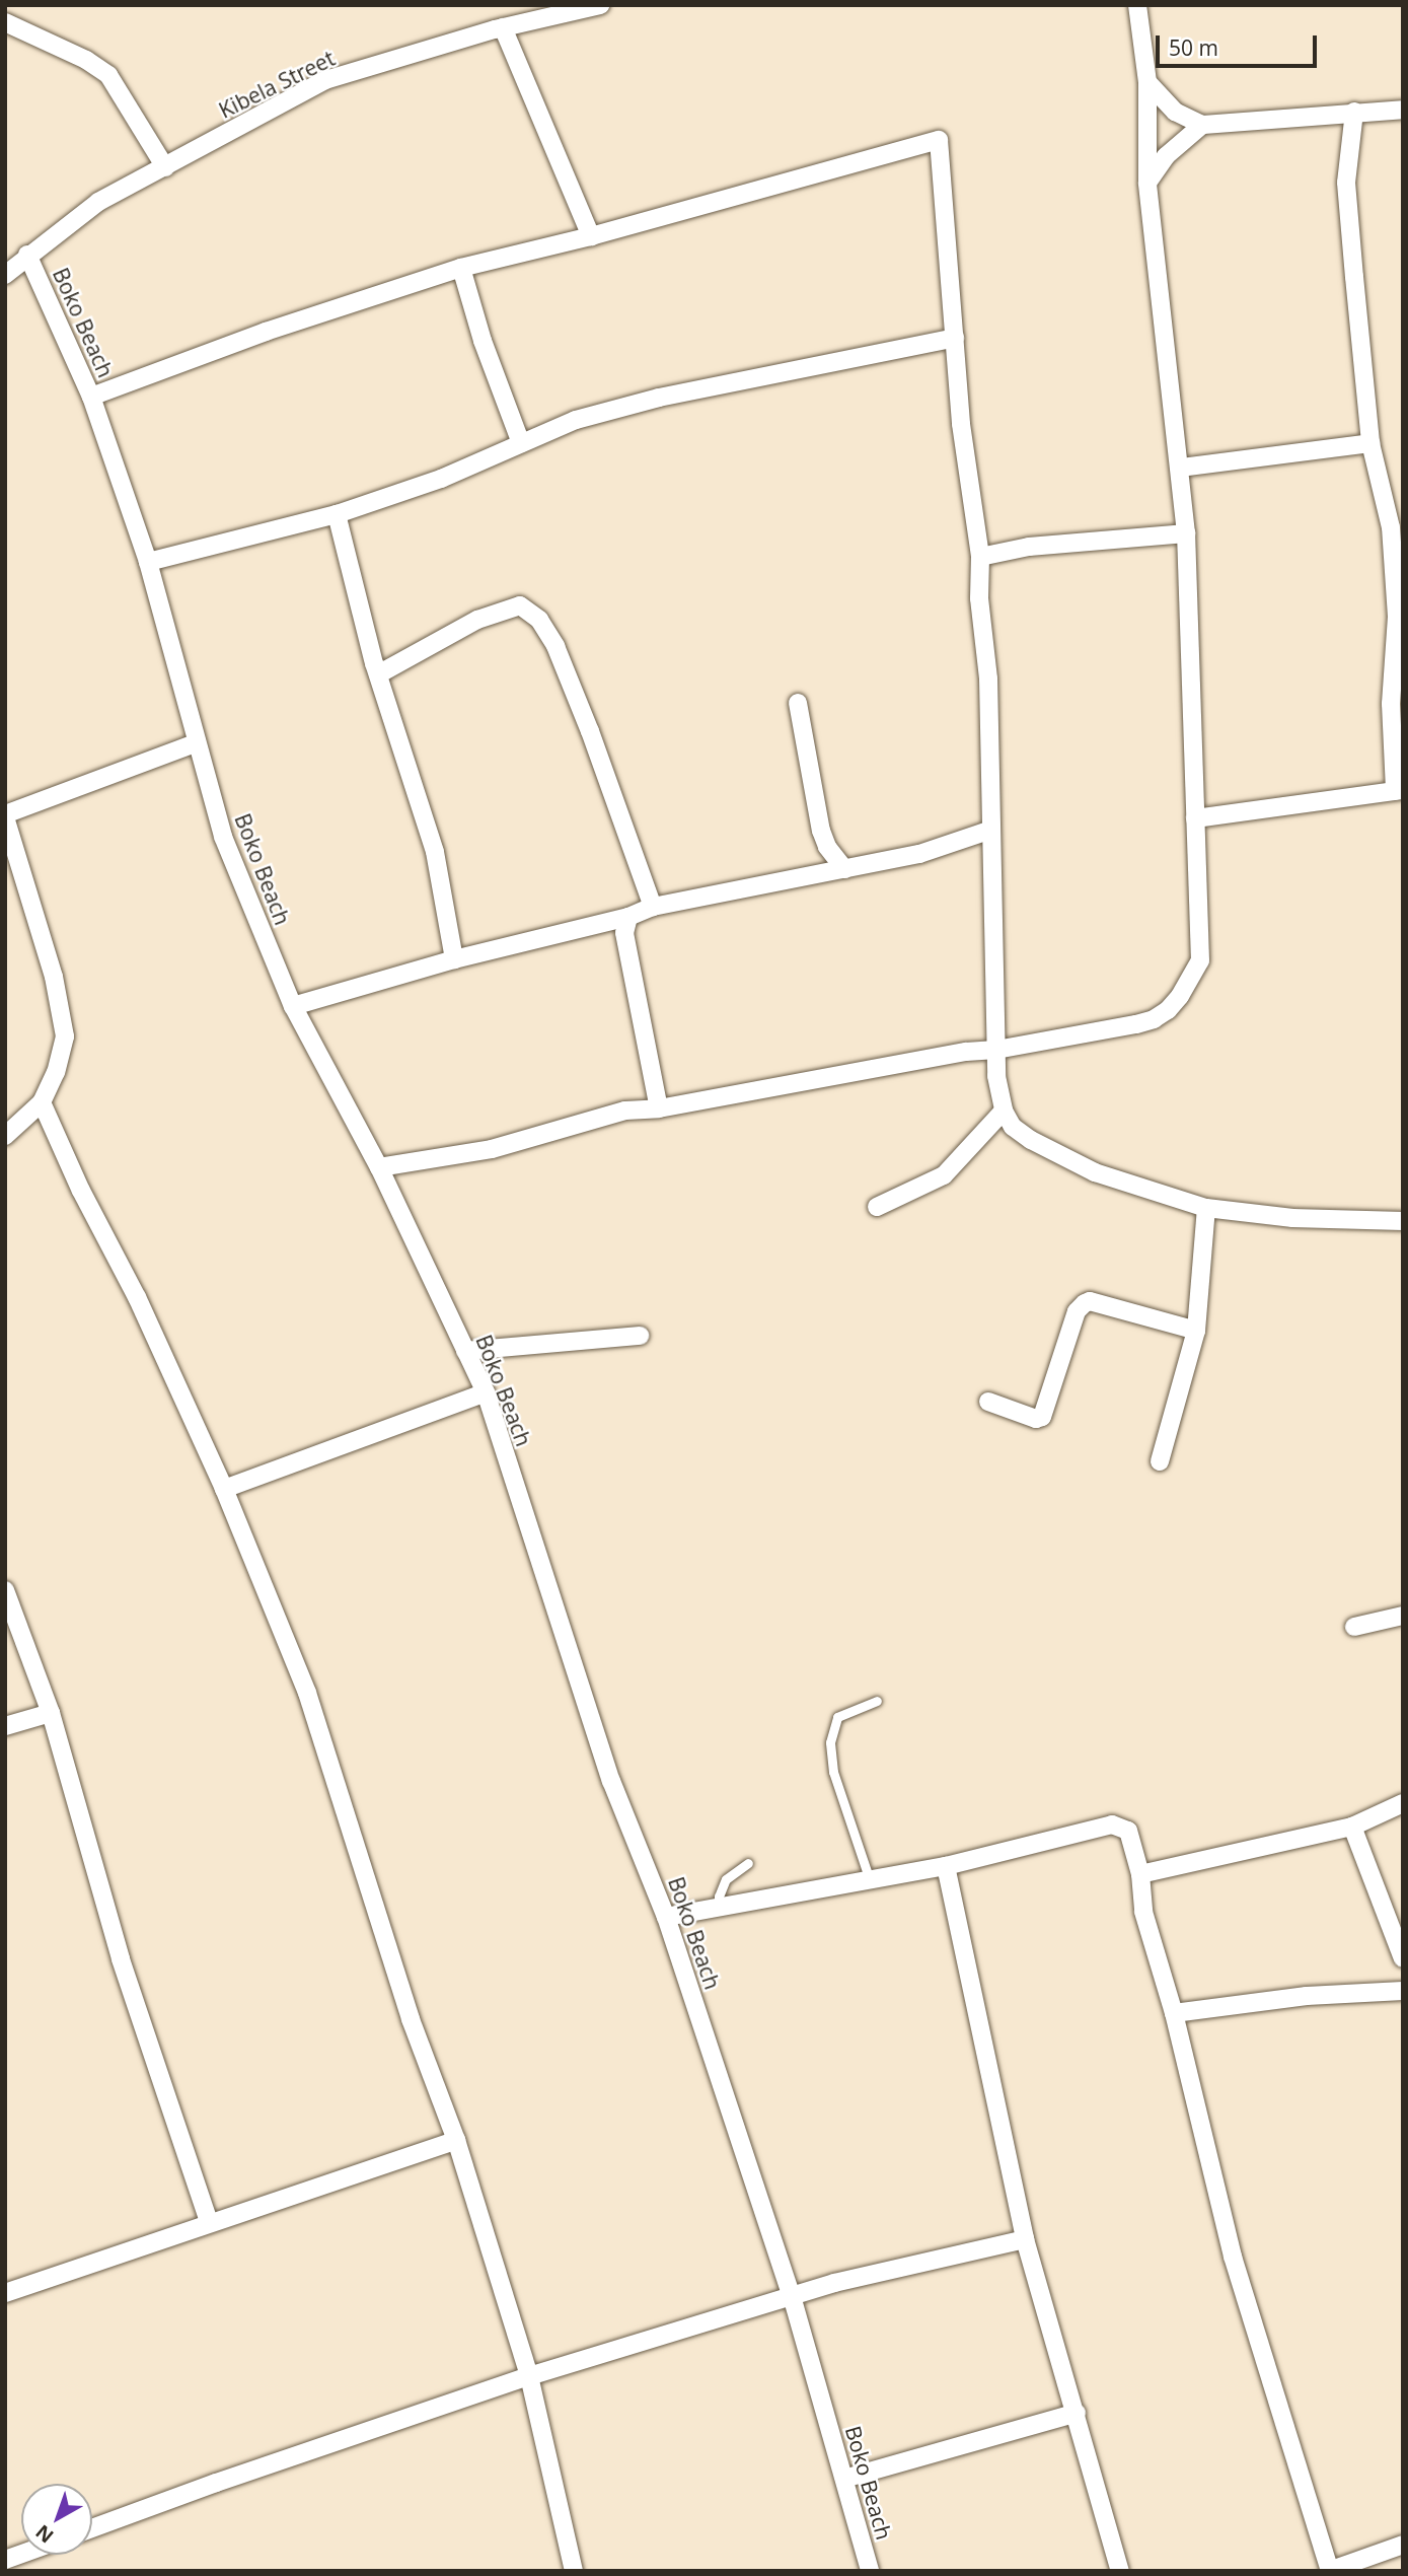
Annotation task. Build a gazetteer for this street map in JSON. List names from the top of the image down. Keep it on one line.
{"streets":{"street":["Kibela Street","Boko Beach"]},"crossings":[["Kibela Street","Boko Beach"]],"scale_bar":"50 m","north":"bottom left"}
